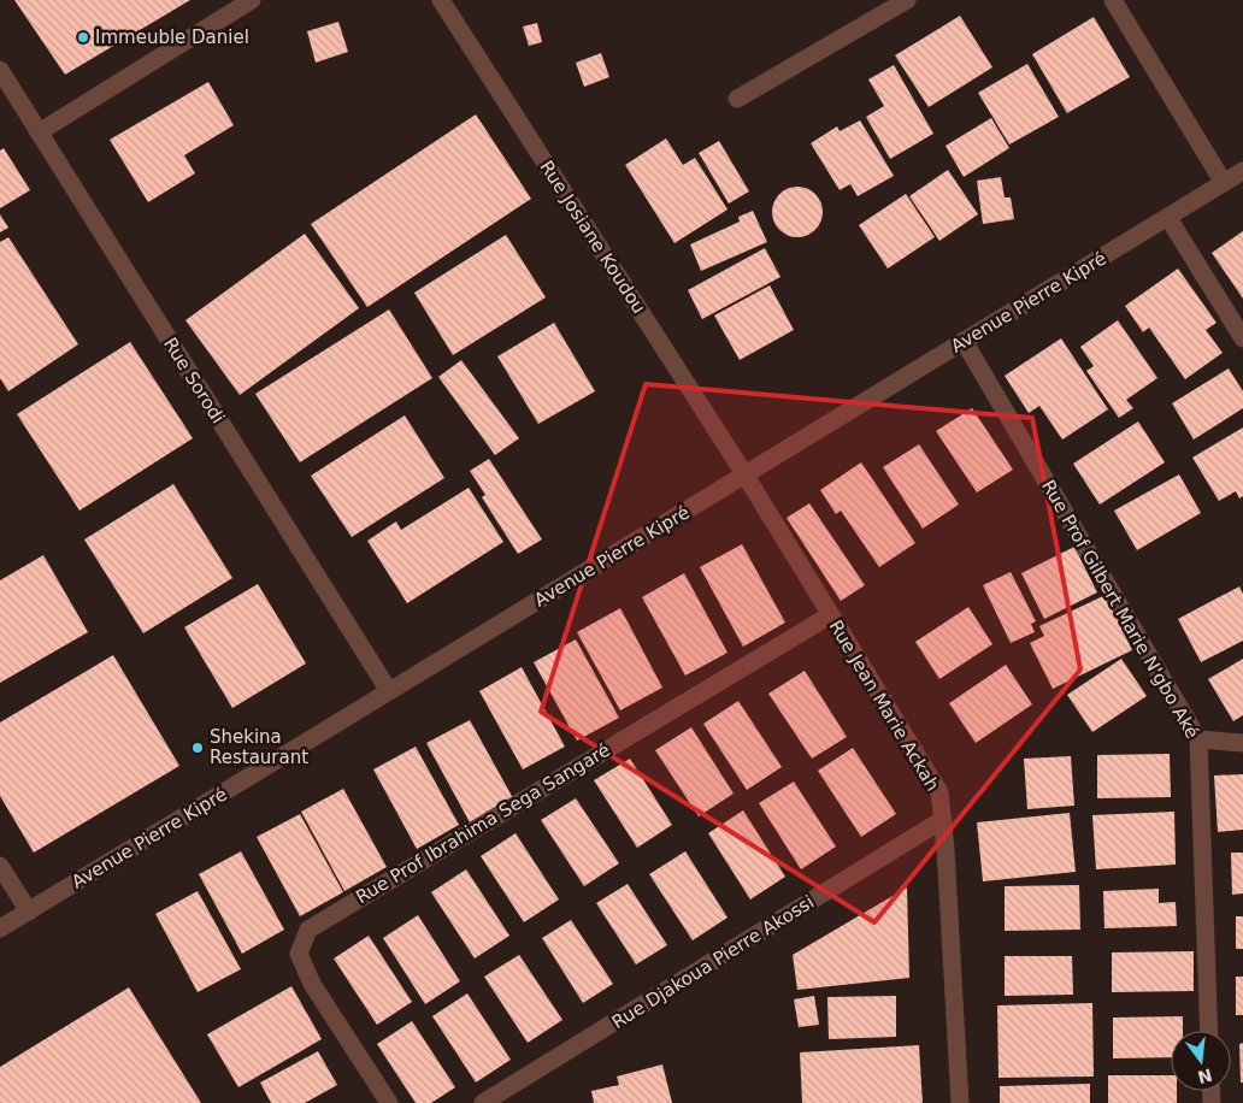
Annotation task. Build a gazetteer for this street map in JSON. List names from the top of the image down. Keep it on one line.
{"streets":{"street":["Rue Josiane Koudou","Avenue Pierre Kipré","Rue Sorodi","Rue Prof Gilbert Marie N'gbo Aké","Rue Jean Marie Ackah","Rue Prof Ibrahima Sega Sangaré","Rue Djakoua Pierre Akossi"]},"crossings":[["Rue Josiane Koudou","Avenue Pierre Kipré"],["Rue Josiane Koudou","Rue Jean Marie Ackah"],["Avenue Pierre Kipré","Rue Sorodi"],["Avenue Pierre Kipré","Rue Prof Gilbert Marie N'gbo Aké"],["Avenue Pierre Kipré","Rue Jean Marie Ackah"],["Rue Jean Marie Ackah","Rue Prof Ibrahima Sega Sangaré"],["Rue Jean Marie Ackah","Rue Djakoua Pierre Akossi"]],"places":["Immeuble Daniel","Shekina Restaurant"],"north":"bottom"}
